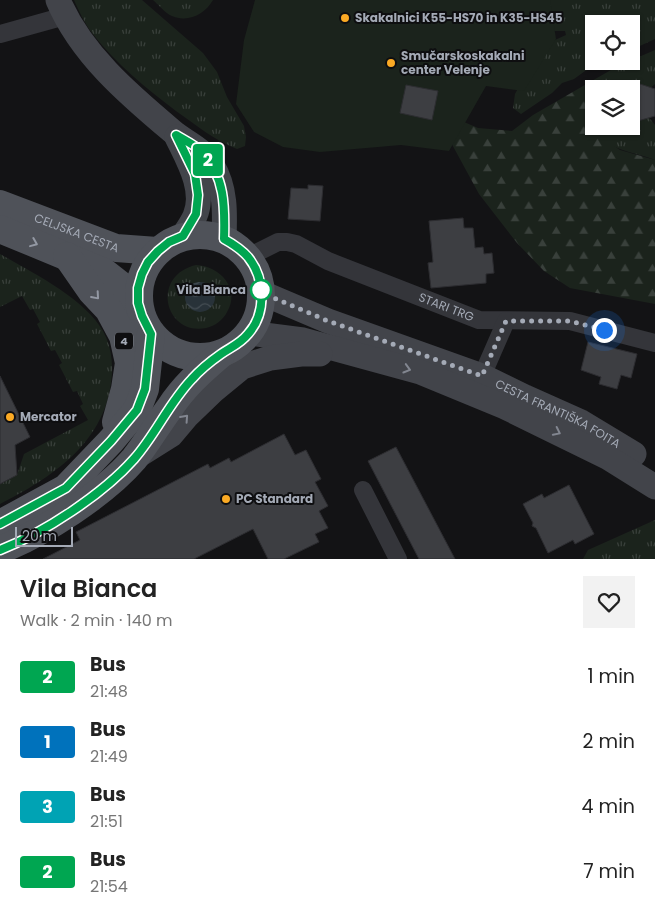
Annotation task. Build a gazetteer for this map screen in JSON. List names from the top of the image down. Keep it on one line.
{"streets":{"main road":["CELJSKA CESTA","4","CESTA FRANTIŠKA FOITA"],"street":["STARI TRG"]},"crossings":[["CELJSKA CESTA","STARI TRG"],["CELJSKA CESTA","4"],["CELJSKA CESTA","CESTA FRANTIŠKA FOITA"],["STARI TRG","CESTA FRANTIŠKA FOITA"]],"places":["Skakalnici K55-HS70 in K35-HS45","Smučarskoskakalni center Velenje","Vila Bianca","Mercator","PC Standard"],"lines":["bus line 2"],"scale_bar":"20 m","page":{"on_map":"2","scale":"20 m","heading":["Vila Bianca","Walk · 2 min · 140 m"],"list":[{"mark":"2","name":"Bus","note":"21:48","value":"1 min"},{"mark":"1","name":"Bus","note":"21:49","value":"2 min"},{"mark":"3","name":"Bus","note":"21:51","value":"4 min"},{"mark":"2","name":"Bus","note":"21:54","value":"7 min"}]}}
